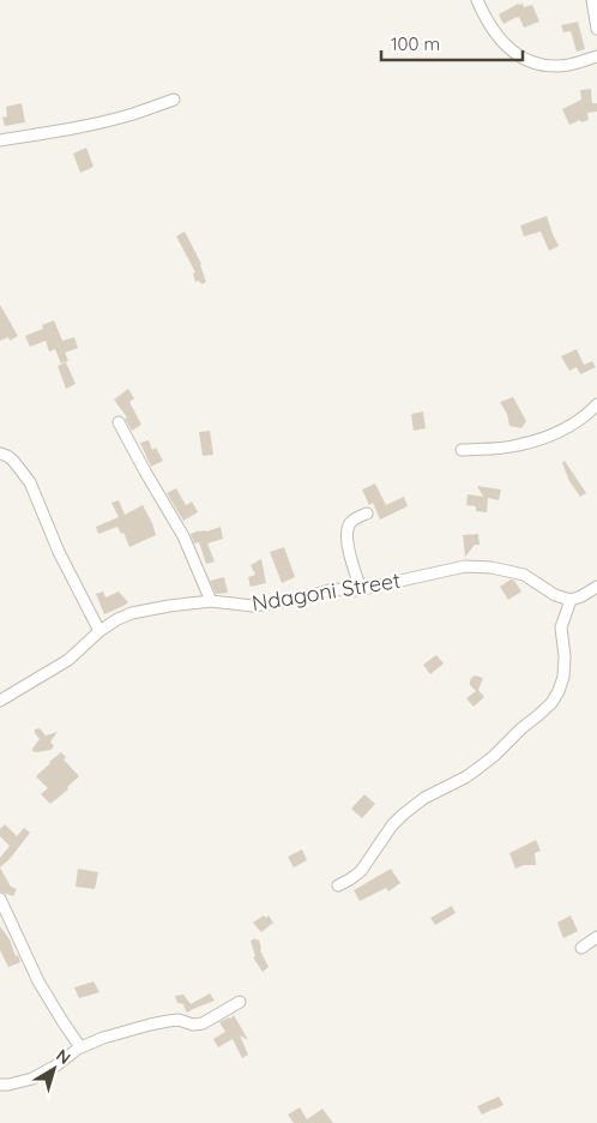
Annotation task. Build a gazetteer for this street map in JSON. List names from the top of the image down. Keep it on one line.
{"streets":{"street":["Ndagoni Street"]},"scale_bar":"100 m","north":"top right"}
